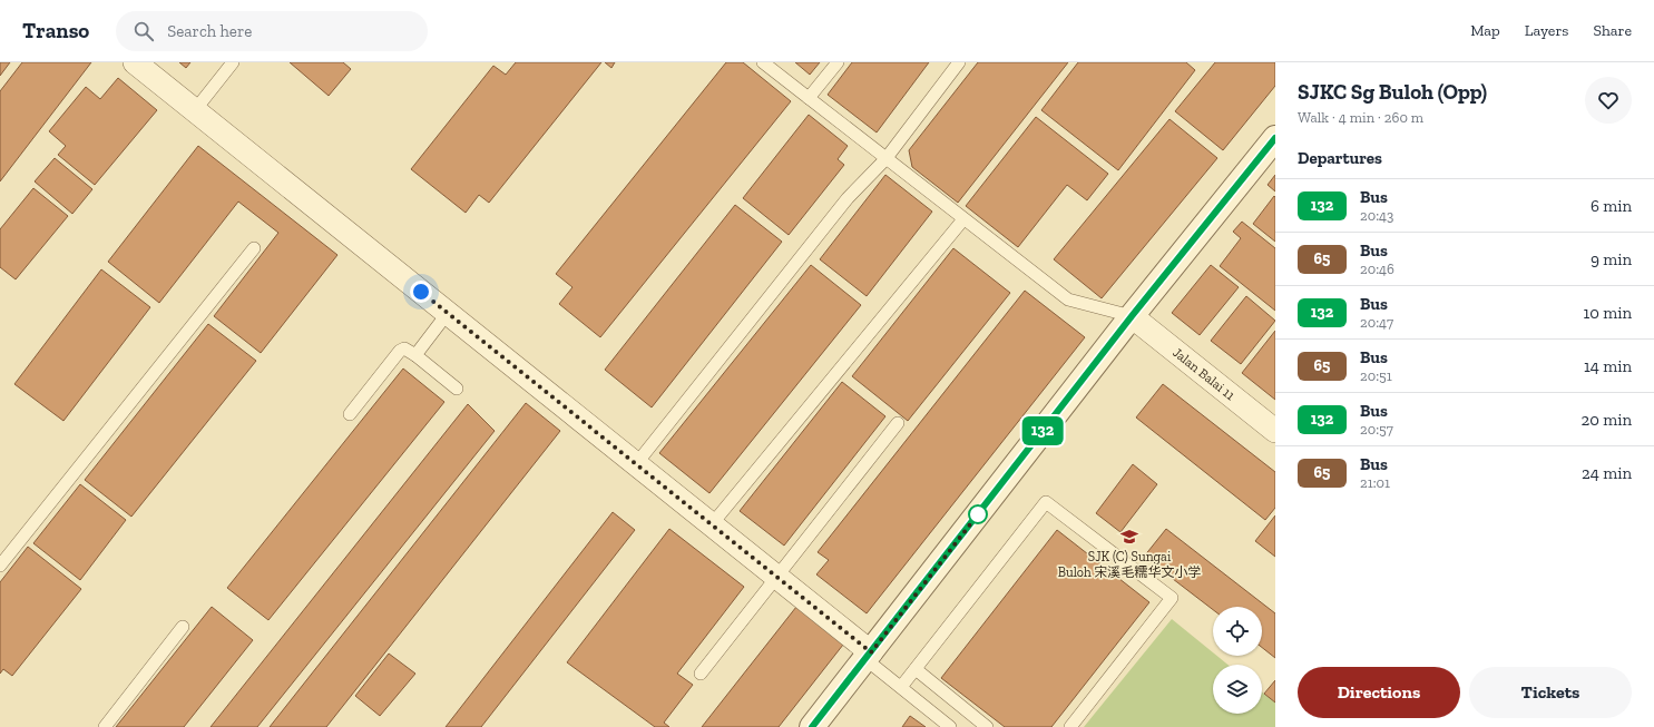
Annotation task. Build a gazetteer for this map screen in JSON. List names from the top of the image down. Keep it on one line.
{"streets":{"street":["Jalan Balai 11"]},"places":{"school or university":["SJK (C) Sungai Buloh 宋溪毛糯华文小学"]},"lines":["bus line 132"],"page":{"header":"Transo","search":"Search here","nav":["Map","Layers","Share"],"on_map":"132","heading":[["SJKC Sg Buloh (Opp)","Walk · 4 min · 260 m"],"Departures"],"list":[{"mark":"132","name":"Bus","note":"20:43","value":"6 min"},{"mark":"65","name":"Bus","note":"20:46","value":"9 min"},{"mark":"132","name":"Bus","note":"20:47","value":"10 min"},{"mark":"65","name":"Bus","note":"20:51","value":"14 min"},{"mark":"132","name":"Bus","note":"20:57","value":"20 min"},{"mark":"65","name":"Bus","note":"21:01","value":"24 min"}],"buttons":["Directions","Tickets"]}}
